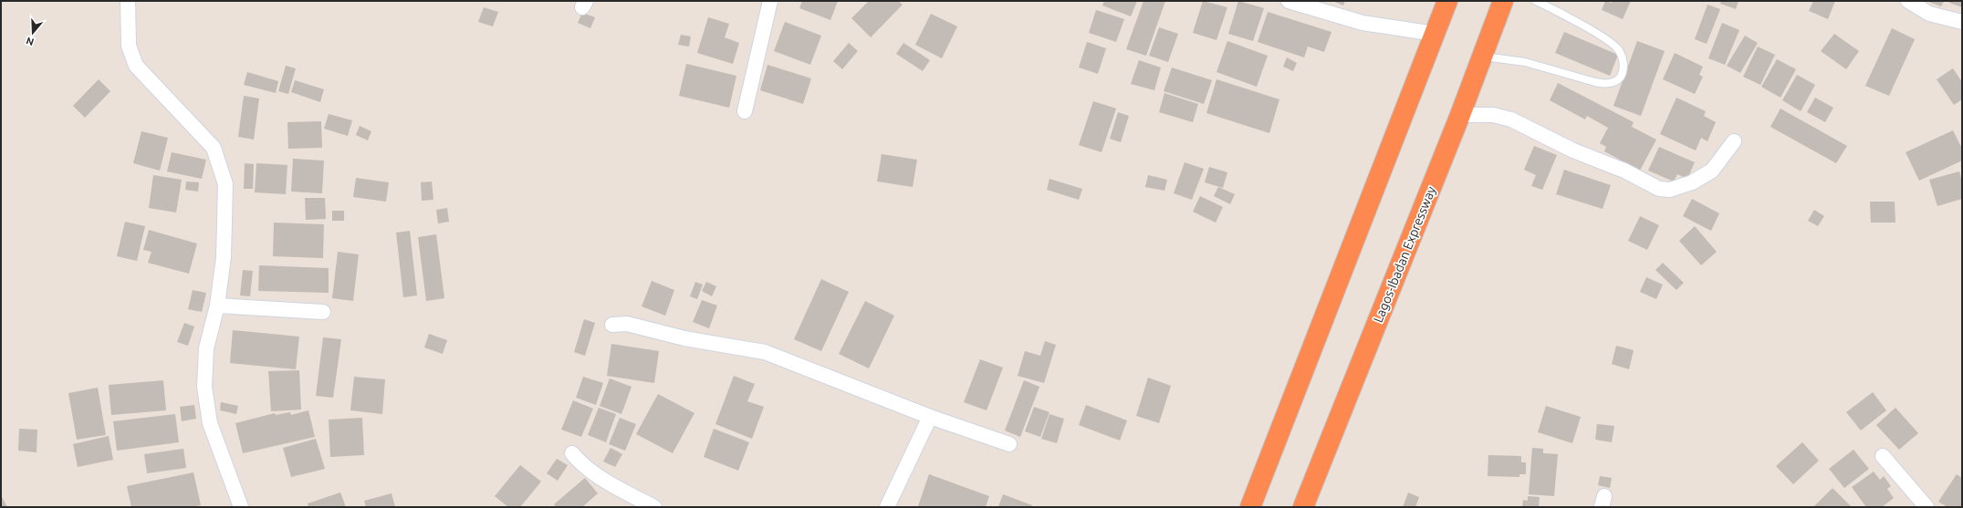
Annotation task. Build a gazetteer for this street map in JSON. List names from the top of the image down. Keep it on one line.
{"streets":{"highway":["Lagos-Ibadan Expressway"]},"north":"bottom"}
